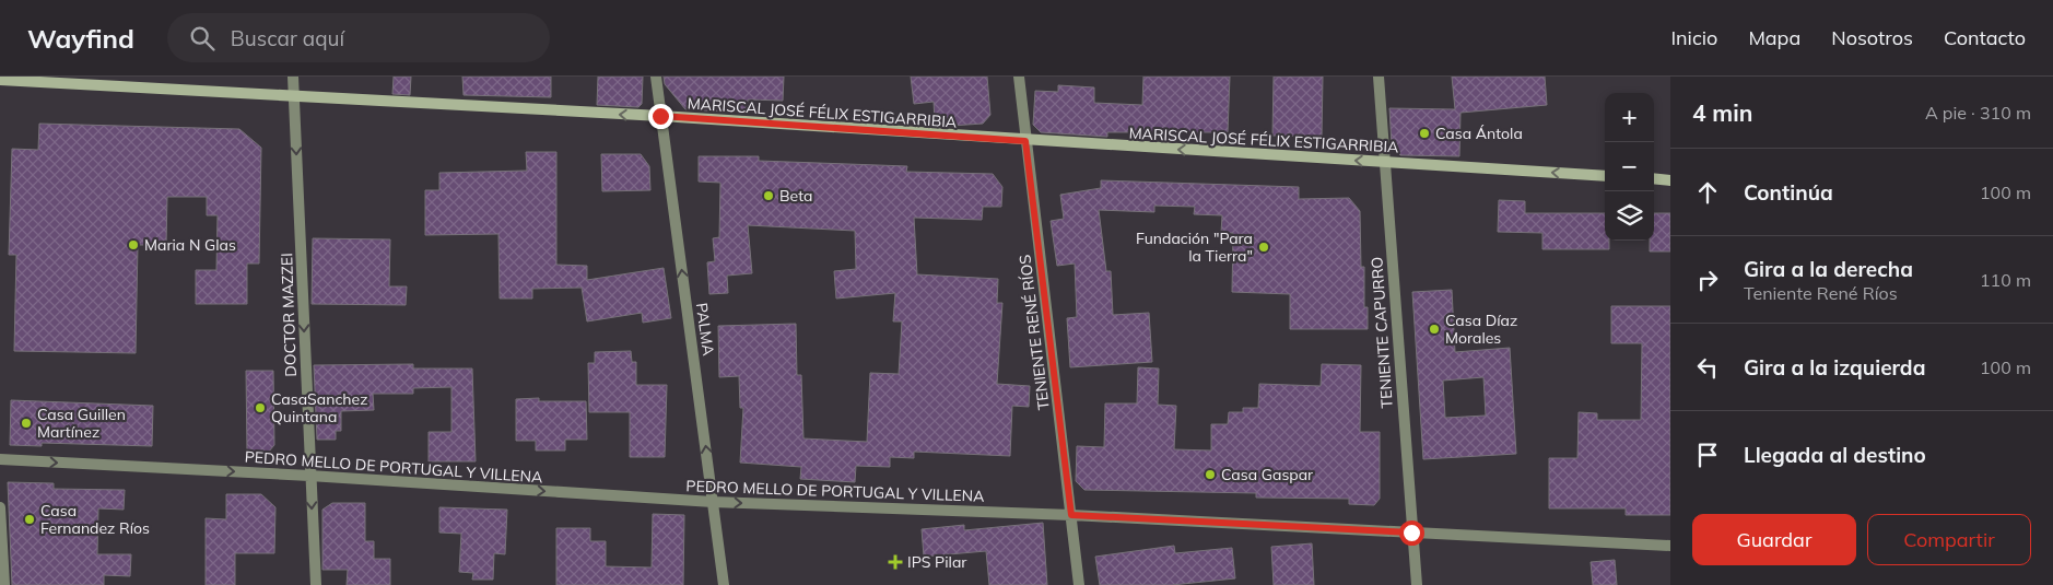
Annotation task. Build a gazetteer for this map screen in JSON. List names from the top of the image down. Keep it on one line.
{"streets":{"main road":["MARISCAL JOSÉ FÉLIX ESTIGARRIBIA"],"street":["DOCTOR MAZZEI","PALMA","TENIENTE RENÉ RÍOS","TENIENTE CAPURRO","PEDRO MELLO DE PORTUGAL Y VILLENA"]},"crossings":[["MARISCAL JOSÉ FÉLIX ESTIGARRIBIA","DOCTOR MAZZEI"],["MARISCAL JOSÉ FÉLIX ESTIGARRIBIA","PALMA"],["MARISCAL JOSÉ FÉLIX ESTIGARRIBIA","TENIENTE RENÉ RÍOS"],["MARISCAL JOSÉ FÉLIX ESTIGARRIBIA","TENIENTE CAPURRO"],["DOCTOR MAZZEI","PEDRO MELLO DE PORTUGAL Y VILLENA"],["PALMA","PEDRO MELLO DE PORTUGAL Y VILLENA"],["TENIENTE RENÉ RÍOS","PEDRO MELLO DE PORTUGAL Y VILLENA"],["TENIENTE CAPURRO","PEDRO MELLO DE PORTUGAL Y VILLENA"]],"one_way":["MARISCAL JOSÉ FÉLIX ESTIGARRIBIA","DOCTOR MAZZEI","PALMA","PEDRO MELLO DE PORTUGAL Y VILLENA"],"places":{"other":["Casa Ántola","Beta","Maria N Glas","Fundación \"Para la Tierra\"","Casa Díaz Morales","CasaSanchez Quintana","Casa Guillen Martínez","Casa Gaspar","Casa Fernandez Ríos"],"health":["IPS Pilar"]},"page":{"header":"Wayfind","search":"Buscar aquí","nav":["Inicio","Mapa","Nosotros","Contacto"],"heading":["4 min","A pie · 310 m"],"map_buttons":["+","−"],"list":[["Continúa","100 m"],["Gira a la derecha","Teniente René Ríos","110 m"],["Gira a la izquierda","100 m"],"Llegada al destino"],"buttons":["Guardar","Compartir"]}}
